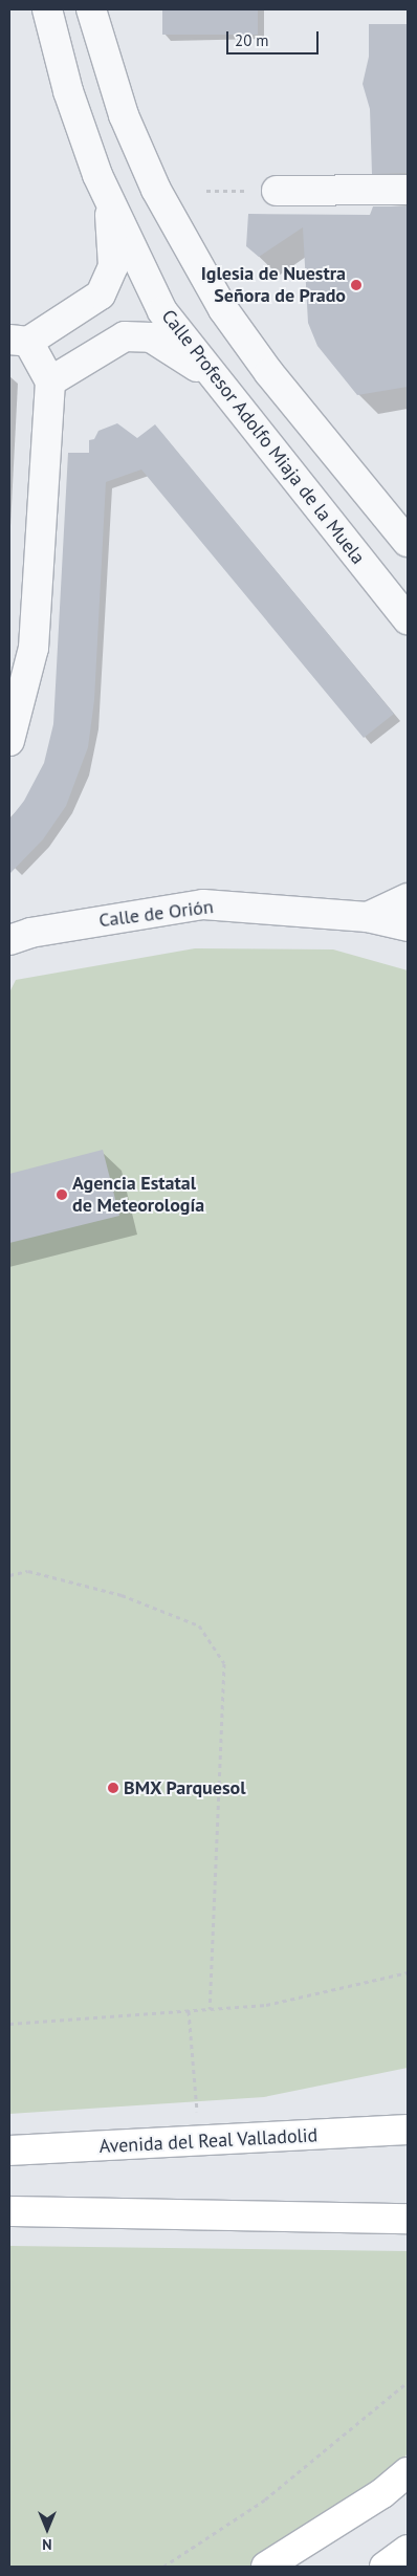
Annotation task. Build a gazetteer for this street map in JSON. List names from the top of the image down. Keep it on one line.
{"streets":{"main road":["Avenida del Real Valladolid"],"street":["Calle Profesor Adolfo Miaja de la Muela","Calle de Orión"]},"places":["Iglesia de Nuestra Señora de Prado","Agencia Estatal de Meteorología","BMX Parquesol"],"scale_bar":"20 m","north":"bottom"}
